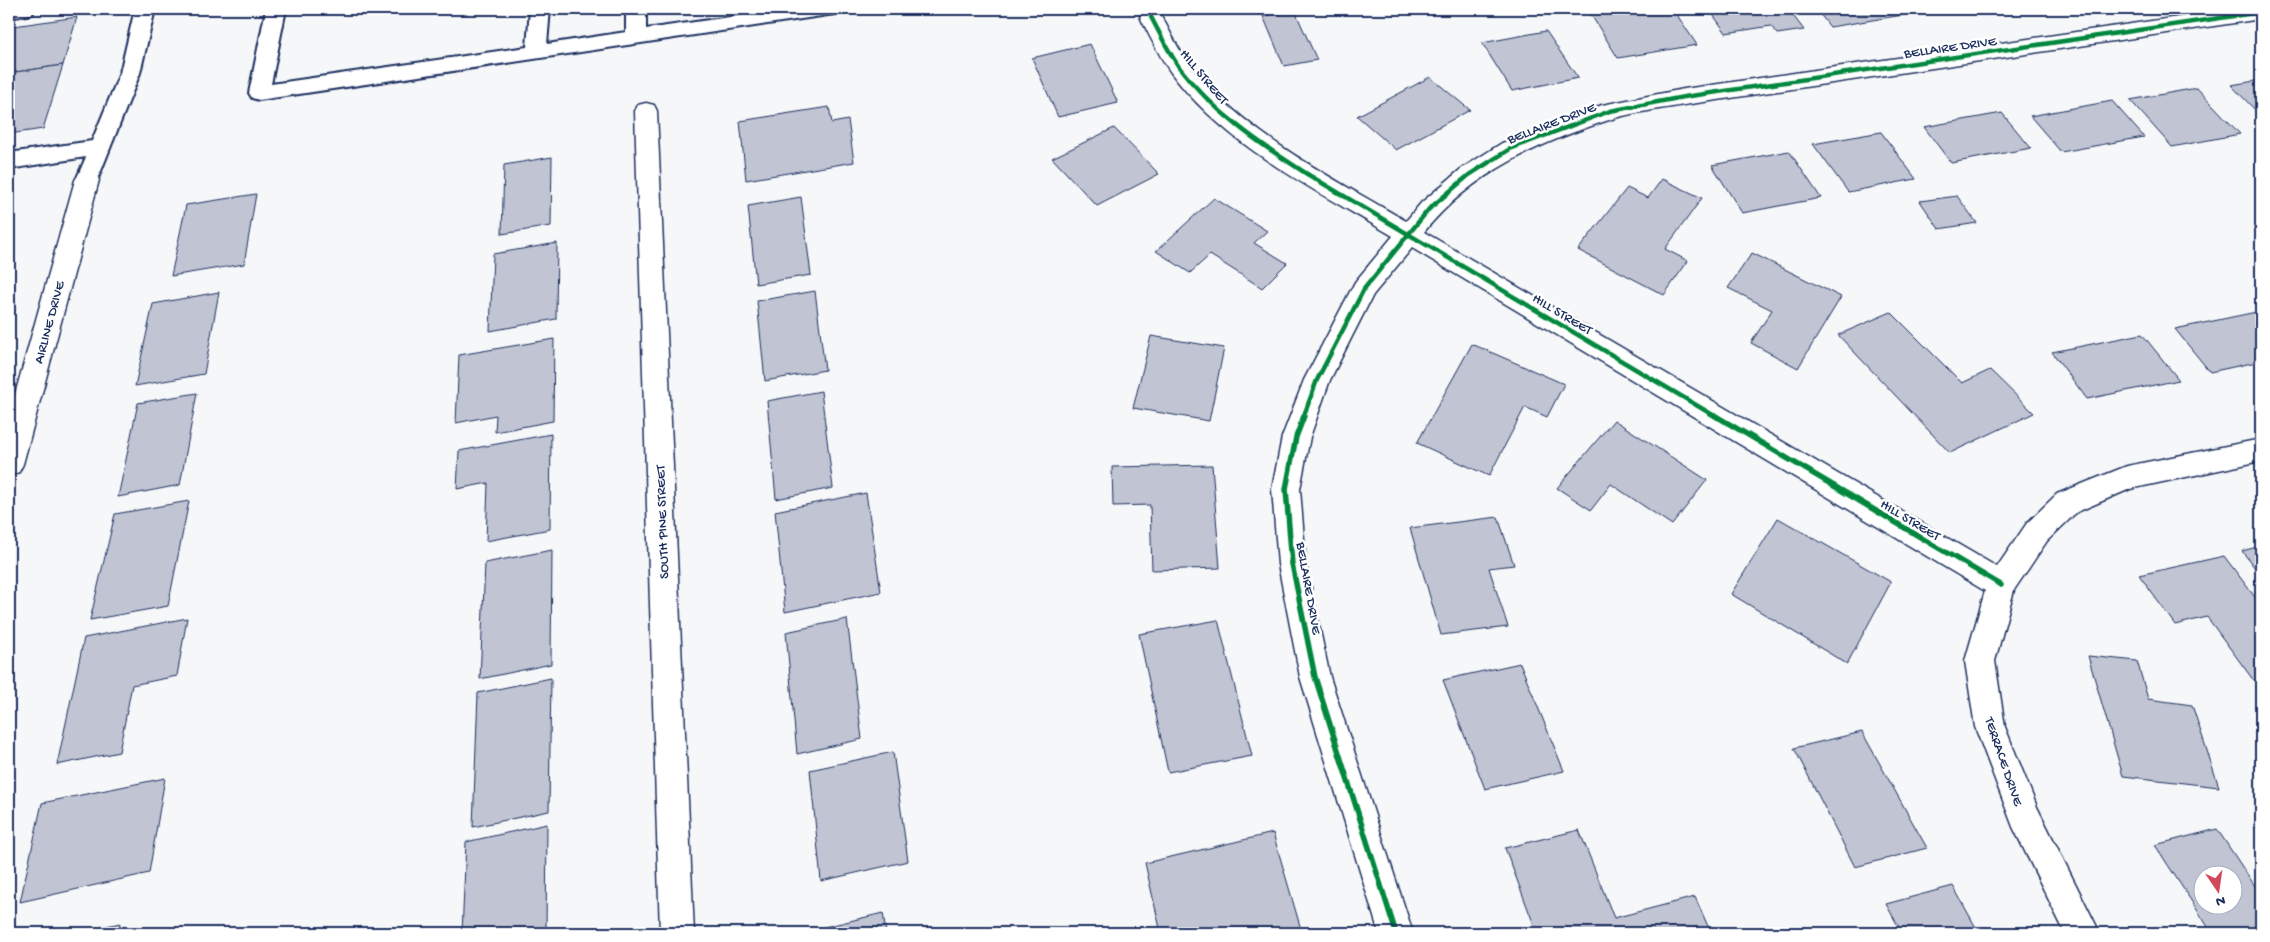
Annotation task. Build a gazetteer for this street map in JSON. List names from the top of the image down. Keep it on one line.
{"streets":{"street":["BELLAIRE DRIVE","HILL STREET","AIRLINE DRIVE","SOUTH PINE STREET","TERRACE DRIVE"]},"crossings":[["BELLAIRE DRIVE","HILL STREET"],["HILL STREET","TERRACE DRIVE"]],"north":"bottom"}
